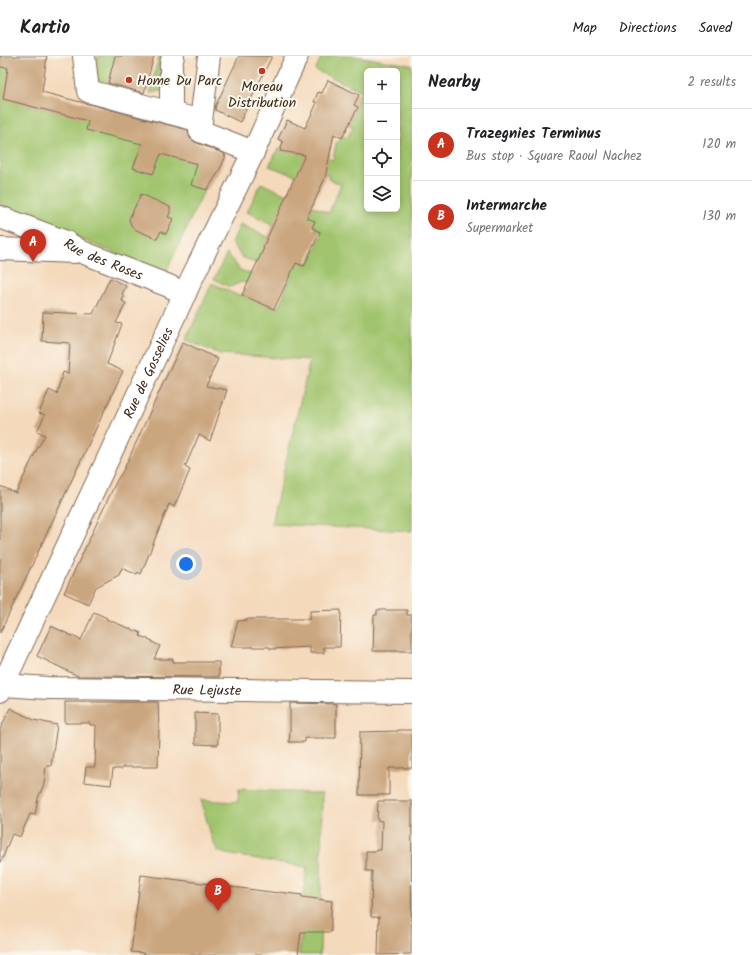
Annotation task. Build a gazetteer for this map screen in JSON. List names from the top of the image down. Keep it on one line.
{"streets":{"main road":["Rue des Roses","Rue de Gosselies","Rue Lejuste"]},"crossings":[["Rue des Roses","Rue de Gosselies"],["Rue de Gosselies","Rue Lejuste"]],"places":["Moreau Distribution","Home Du Parc"],"page":{"header":"Kartio","nav":["Map","Directions","Saved"],"heading":["Nearby","2 results"],"map_buttons":["+","−"],"list":[{"mark":"A","name":"Trazegnies Terminus","note":"Bus stop · Square Raoul Nachez","value":"120 m"},{"mark":"B","name":"Intermarche","note":"Supermarket","value":"130 m"}],"pins":["A","B"]}}
